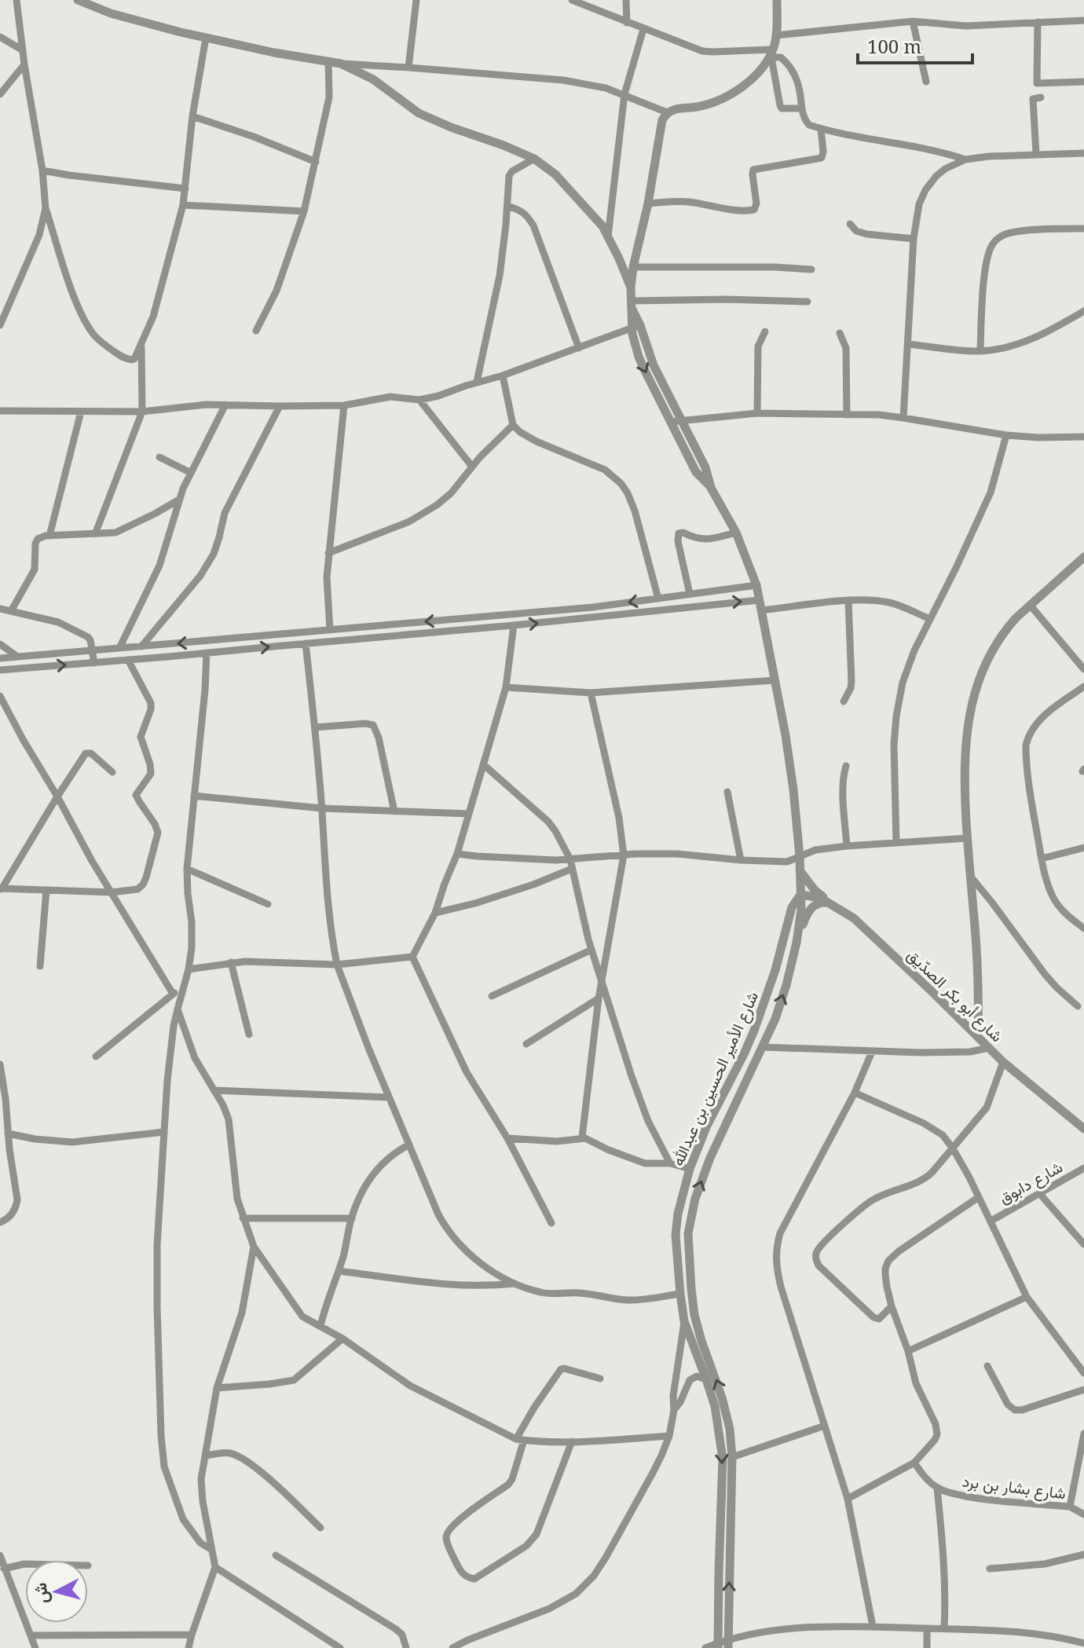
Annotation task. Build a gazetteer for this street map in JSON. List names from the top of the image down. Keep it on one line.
{"streets":{"street":["شارع أبو بكر الصدّيق","شارع الأمير الحسين بن عبدالله","شارع دابوق","شارع بشار بن برد"]},"crossings":[["شارع أبو بكر الصدّيق","شارع الأمير الحسين بن عبدالله"]],"scale_bar":"100 m","north":"left"}
